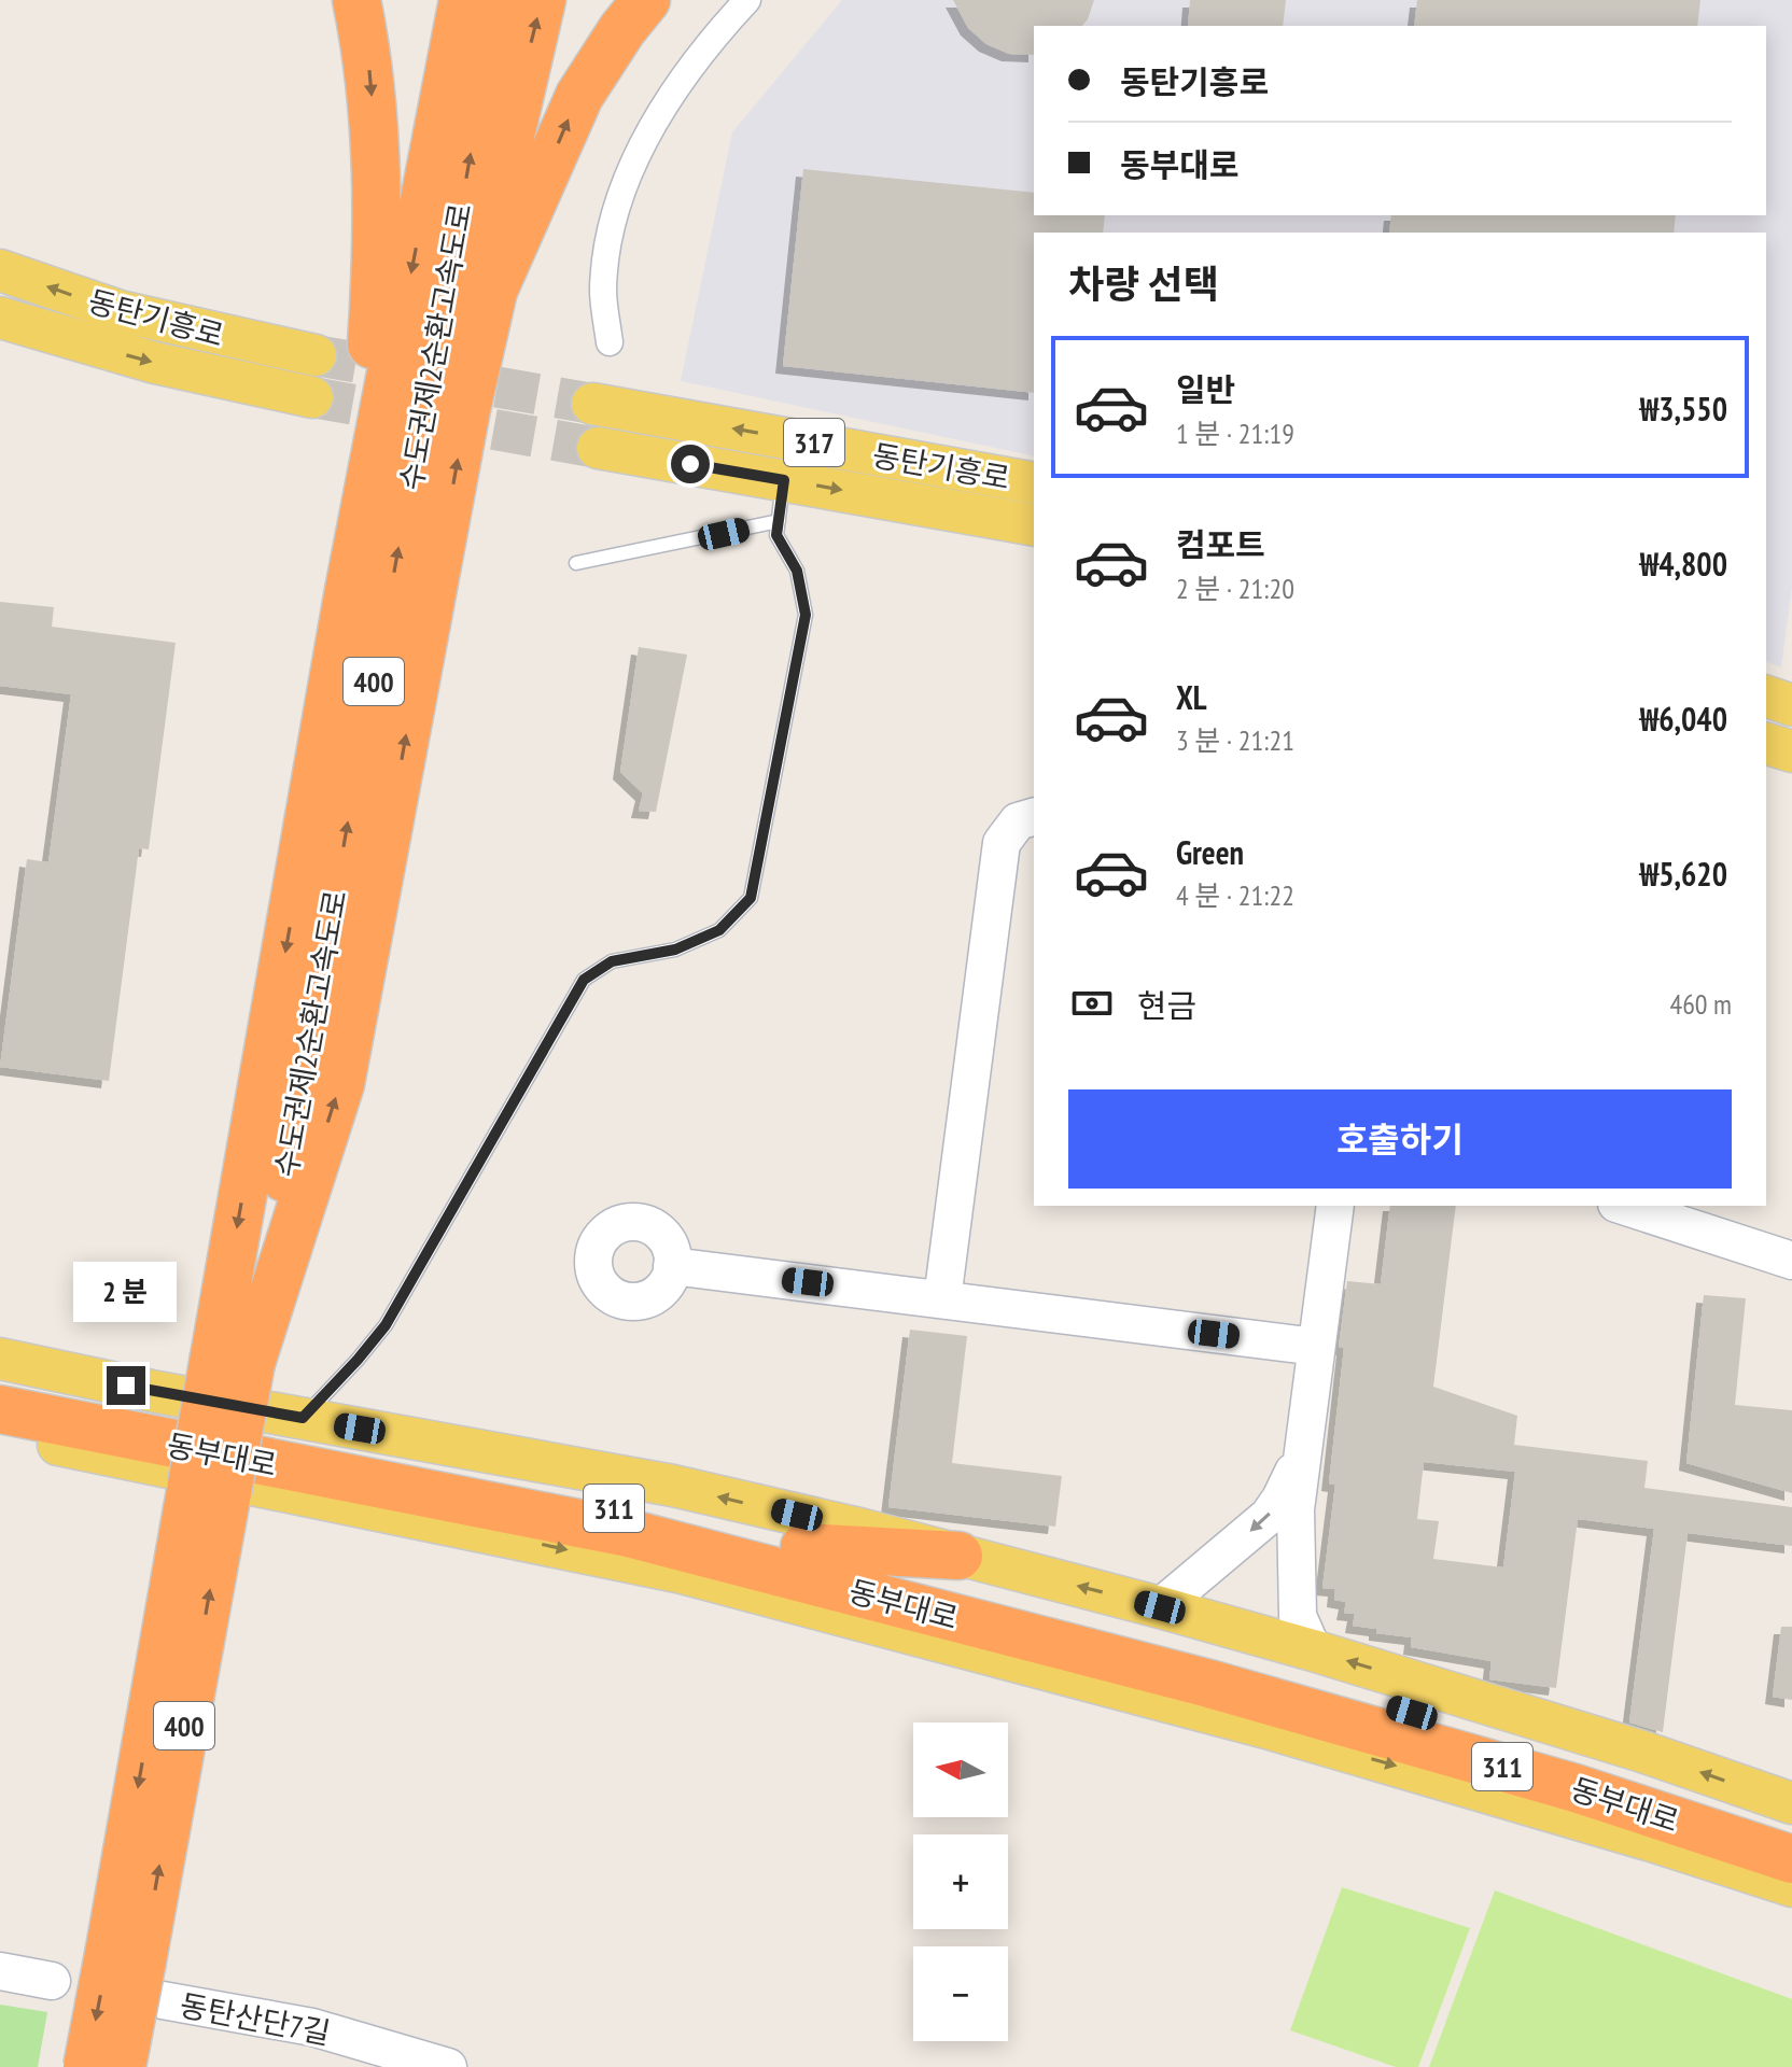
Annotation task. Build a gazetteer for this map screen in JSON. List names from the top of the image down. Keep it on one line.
{"streets":{"highway":["수도권제2순환고속도로","400","동부대로","311"],"main road":["동탄기흥로","317"],"street":["동탄산단7길"]},"crossings":[["수도권제2순환고속도로","동탄산단7길"]],"north":"left","page":{"banner":["동탄기흥로","동부대로"],"heading":"차량 선택","list":[{"name":"일반","note":"1 분 · 21:19","value":"₩3,550"},{"name":"컴포트","note":"2 분 · 21:20","value":"₩4,800"},{"name":"XL","note":"3 분 · 21:21","value":"₩6,040"},{"name":"Green","note":"4 분 · 21:22","value":"₩5,620"}],"pay":["현금","460 m"],"buttons":"호출하기","bubble":"2 분","map_buttons":["+","−"]}}
